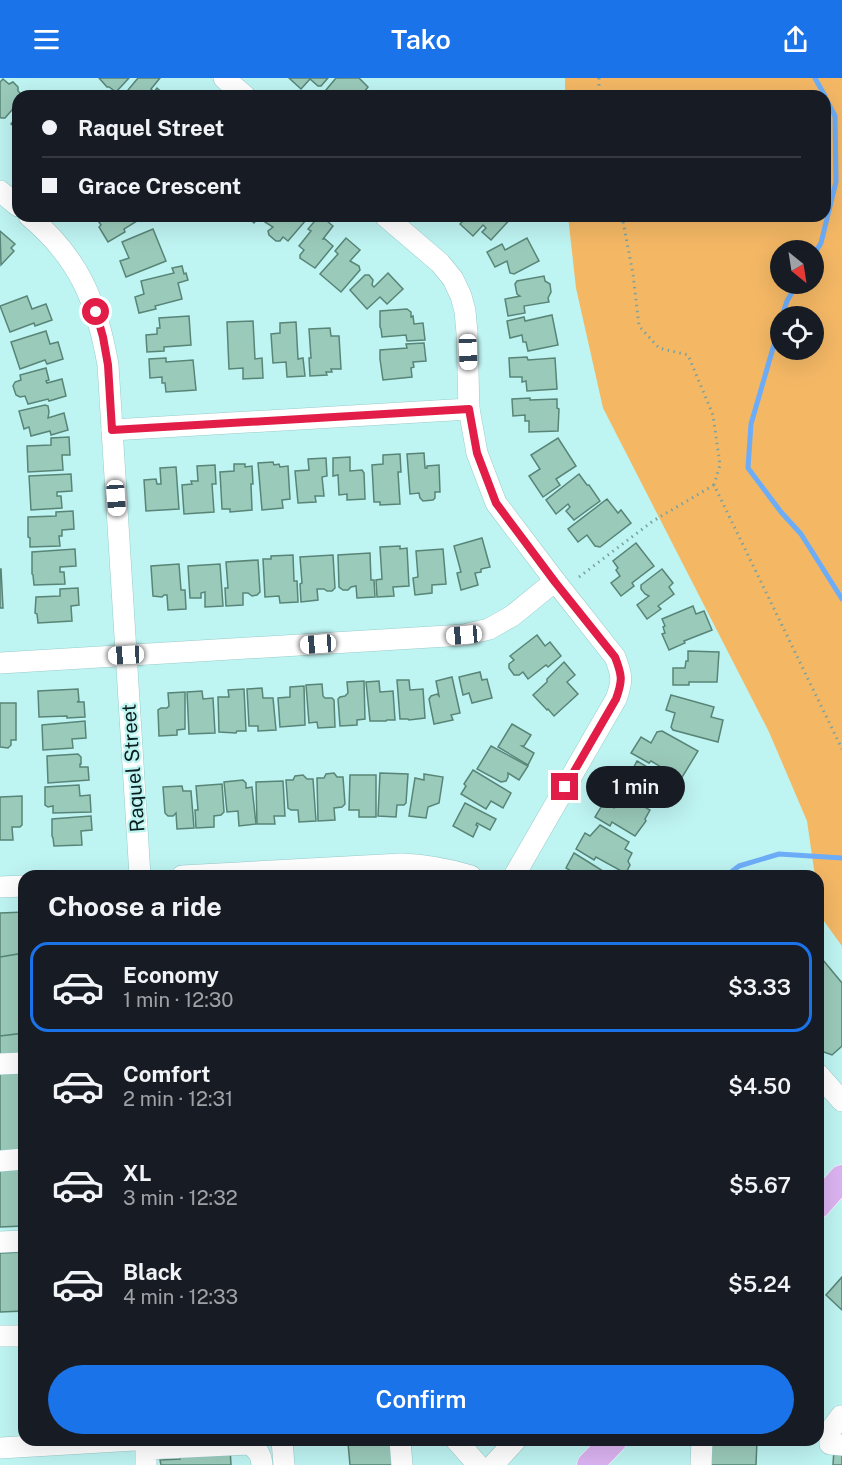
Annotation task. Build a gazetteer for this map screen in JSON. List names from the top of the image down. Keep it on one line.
{"streets":{"street":["Raquel Street"]},"north":"bottom right","page":{"header":"Tako","banner":["Raquel Street","Grace Crescent"],"bubble":"1 min","heading":"Choose a ride","list":[{"name":"Economy","note":"1 min · 12:30","value":"$3.33"},{"name":"Comfort","note":"2 min · 12:31","value":"$4.50"},{"name":"XL","note":"3 min · 12:32","value":"$5.67"},{"name":"Black","note":"4 min · 12:33","value":"$5.24"}],"buttons":"Confirm"}}
